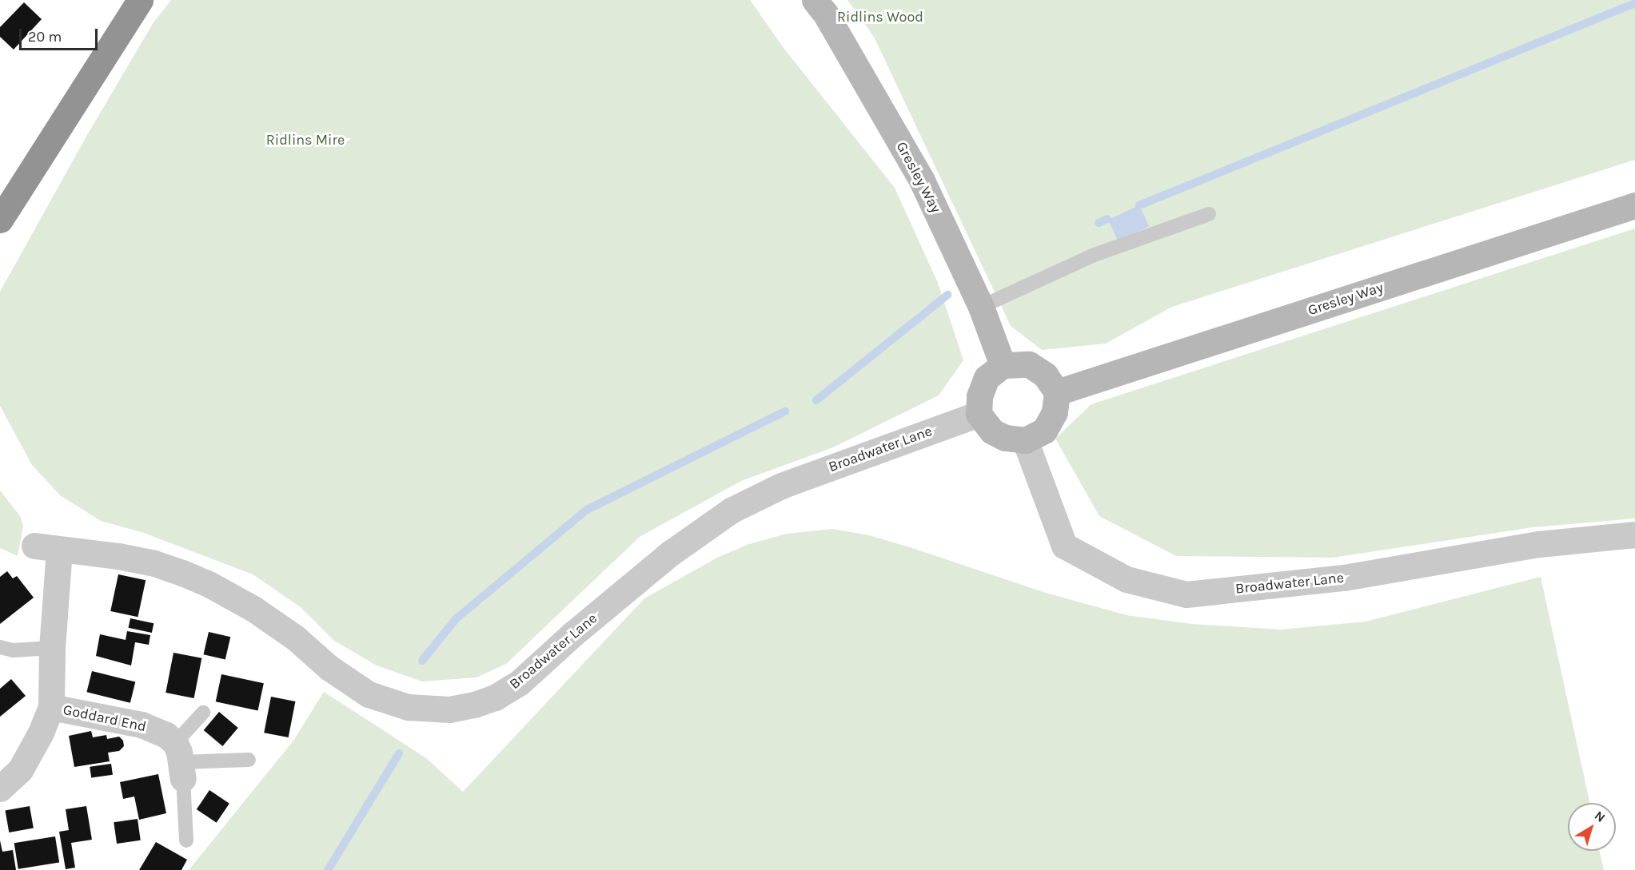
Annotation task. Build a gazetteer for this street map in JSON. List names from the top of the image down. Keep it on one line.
{"streets":{"street":["Gresley Way","Broadwater Lane","Goddard End"]},"crossings":[["Gresley Way","Broadwater Lane"],["Broadwater Lane","Goddard End"]],"parks":["Ridlins Wood","Ridlins Mire"],"scale_bar":"20 m","north":"top right"}
